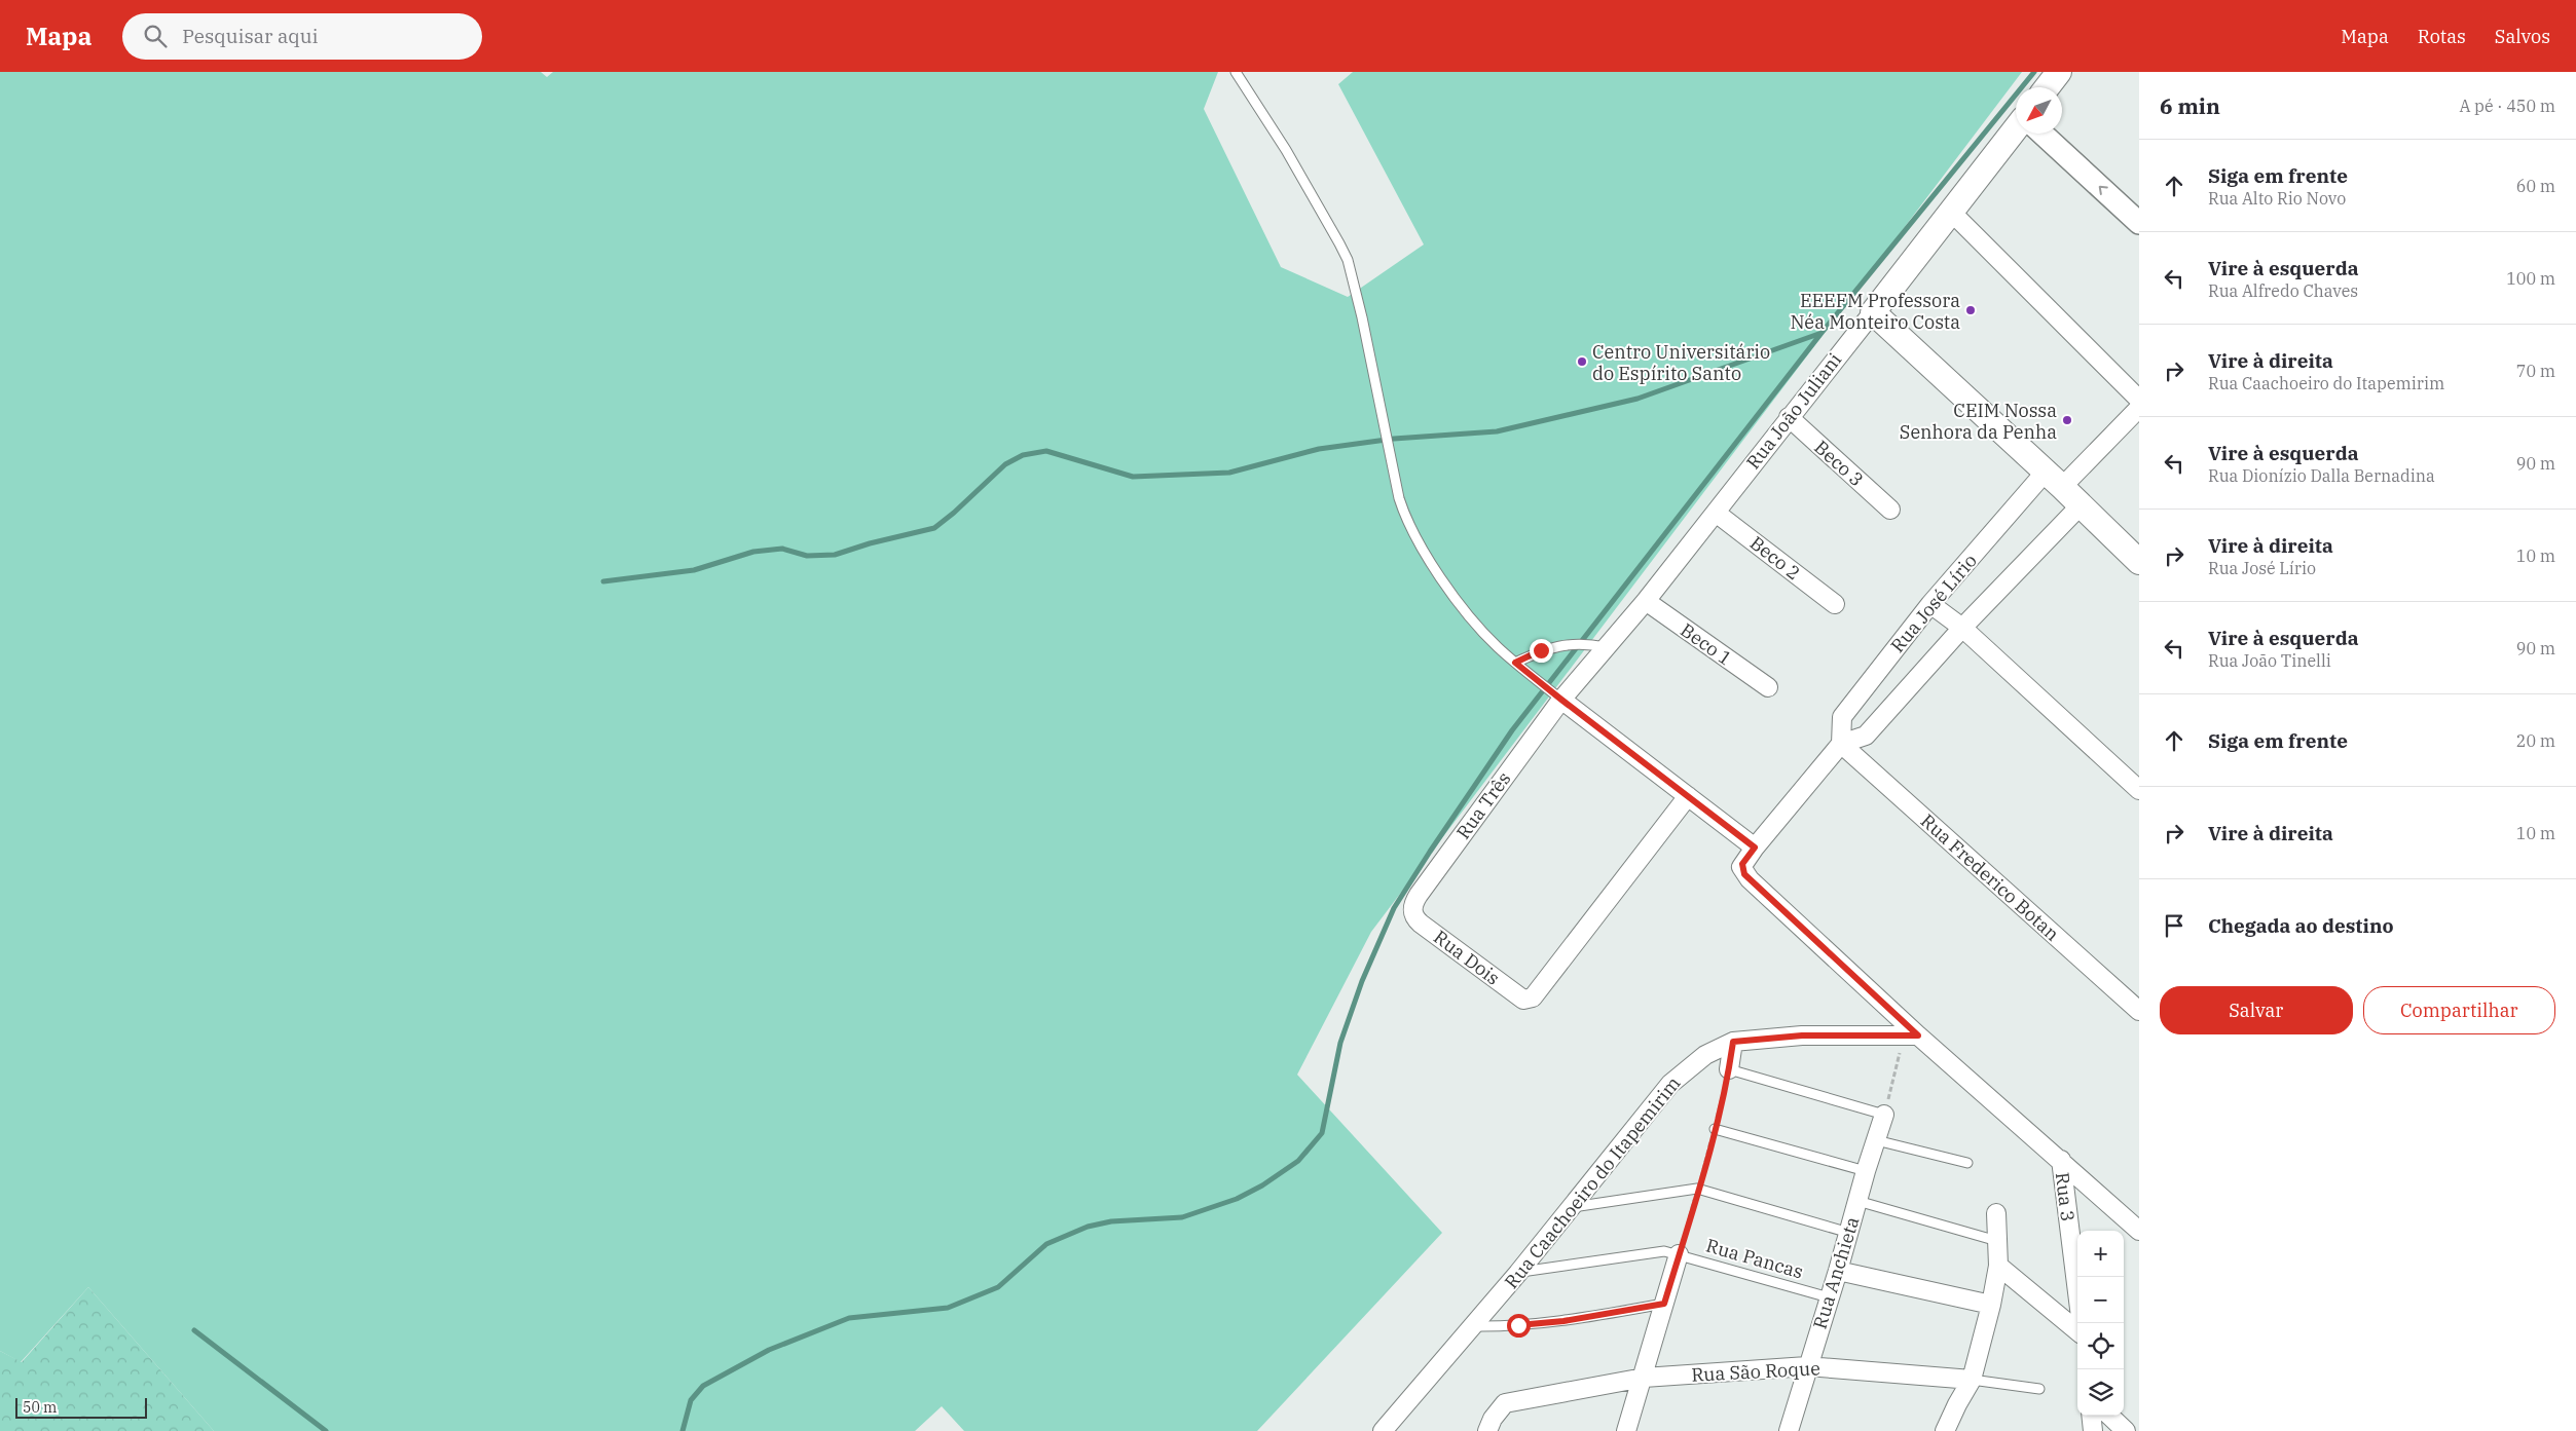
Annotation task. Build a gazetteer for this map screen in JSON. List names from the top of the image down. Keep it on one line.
{"streets":{"main road":["Rua João Juliani"],"street":["Beco 3","Beco 2","Rua José Lírio","Beco 1","Rua Três","Rua Frederico Botan","Rua Dois","Rua Caachoeiro do Itapemirim","Rua 3","Rua Anchieta","Rua São Roque"],"lane":["Rua Pancas"]},"crossings":[["Rua João Juliani","Beco 3"],["Rua João Juliani","Beco 2"],["Rua João Juliani","Beco 1"],["Rua João Juliani","Rua Três"],["Rua José Lírio","Rua Frederico Botan"],["Rua Três","Rua Dois"],["Rua Caachoeiro do Itapemirim","Rua Pancas"],["Rua Pancas","Rua Anchieta"],["Rua Anchieta","Rua São Roque"]],"places":["EEEFM Professora Néa Monteiro Costa","Centro Universitário do Espírito Santo","CEIM Nossa Senhora da Penha"],"scale_bar":"50 m","north":"bottom left","page":{"header":"Mapa","search":"Pesquisar aqui","nav":["Mapa","Rotas","Salvos"],"heading":["6 min","A pé · 450 m"],"list":[["Siga em frente","Rua Alto Rio Novo","60 m"],["Vire à esquerda","Rua Alfredo Chaves","100 m"],["Vire à direita","Rua Caachoeiro do Itapemirim","70 m"],["Vire à esquerda","Rua Dionízio Dalla Bernadina","90 m"],["Vire à direita","Rua José Lírio","10 m"],["Vire à esquerda","Rua João Tinelli","90 m"],["Siga em frente","20 m"],["Vire à direita","10 m"],"Chegada ao destino"],"buttons":["Salvar","Compartilhar"],"map_buttons":["+","−"],"scale":"50 m"}}
